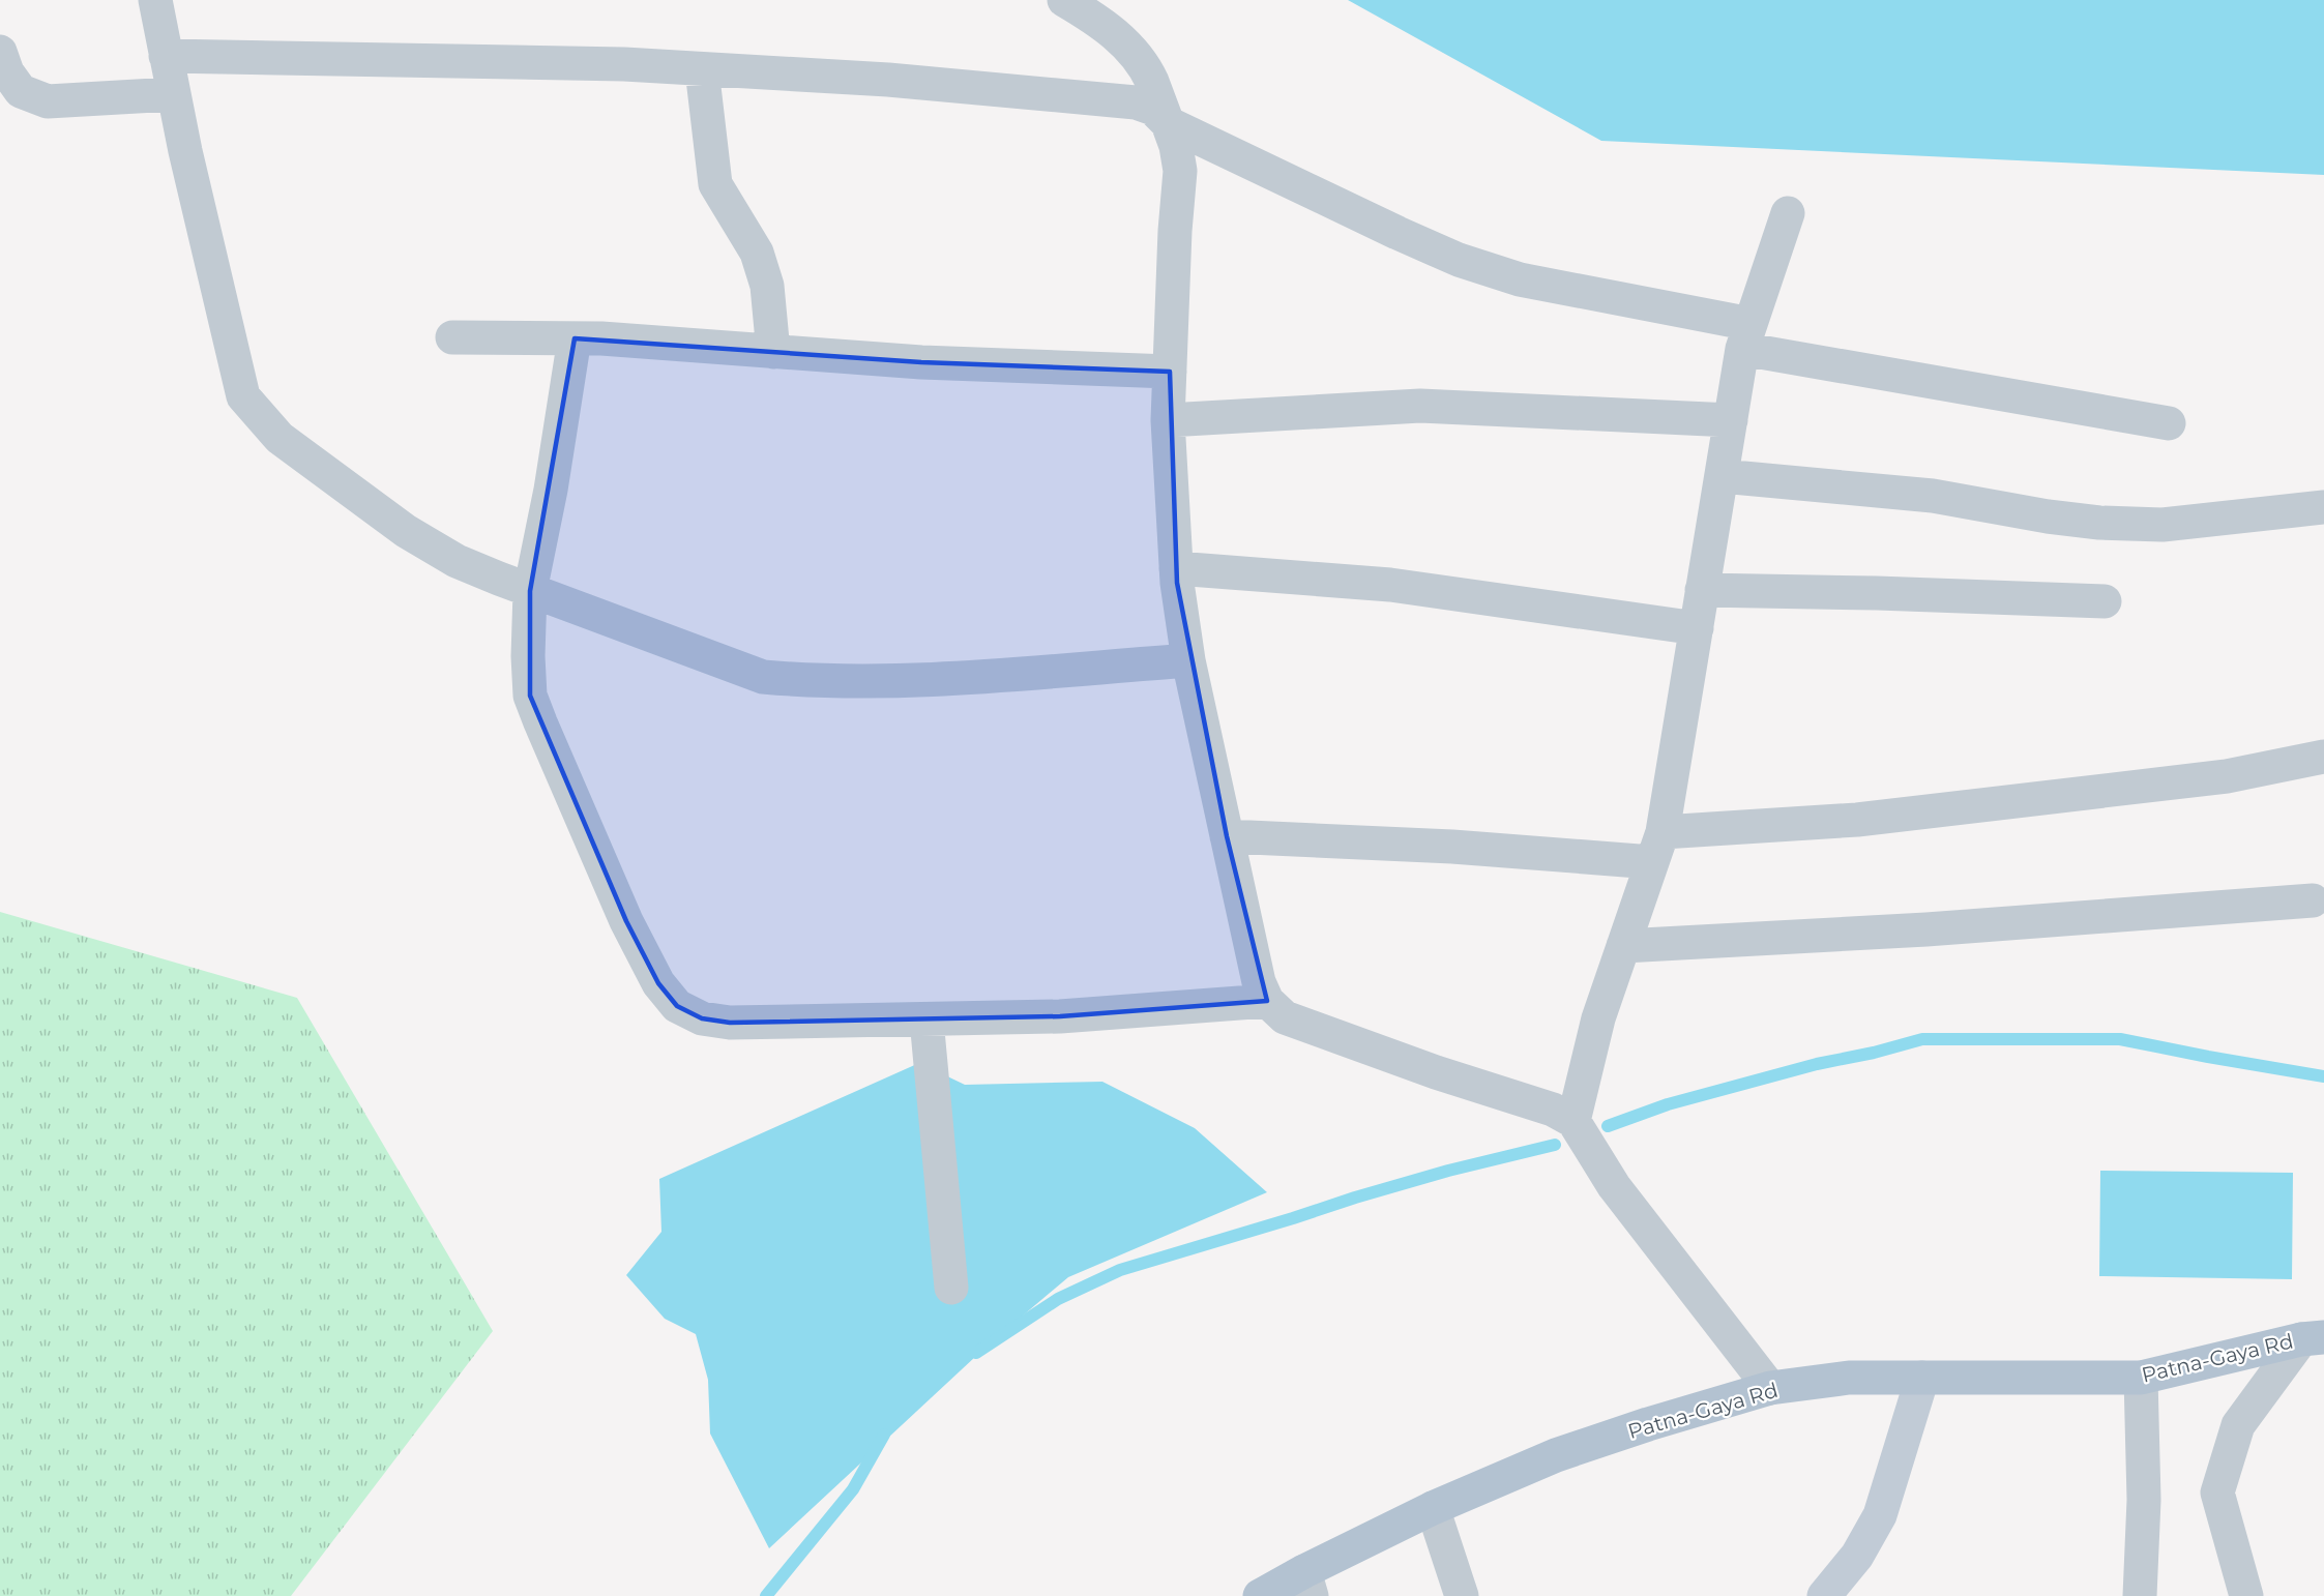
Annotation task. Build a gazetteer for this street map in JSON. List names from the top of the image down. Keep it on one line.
{"streets":{"main road":["Patna-Gaya Rd"]}}
